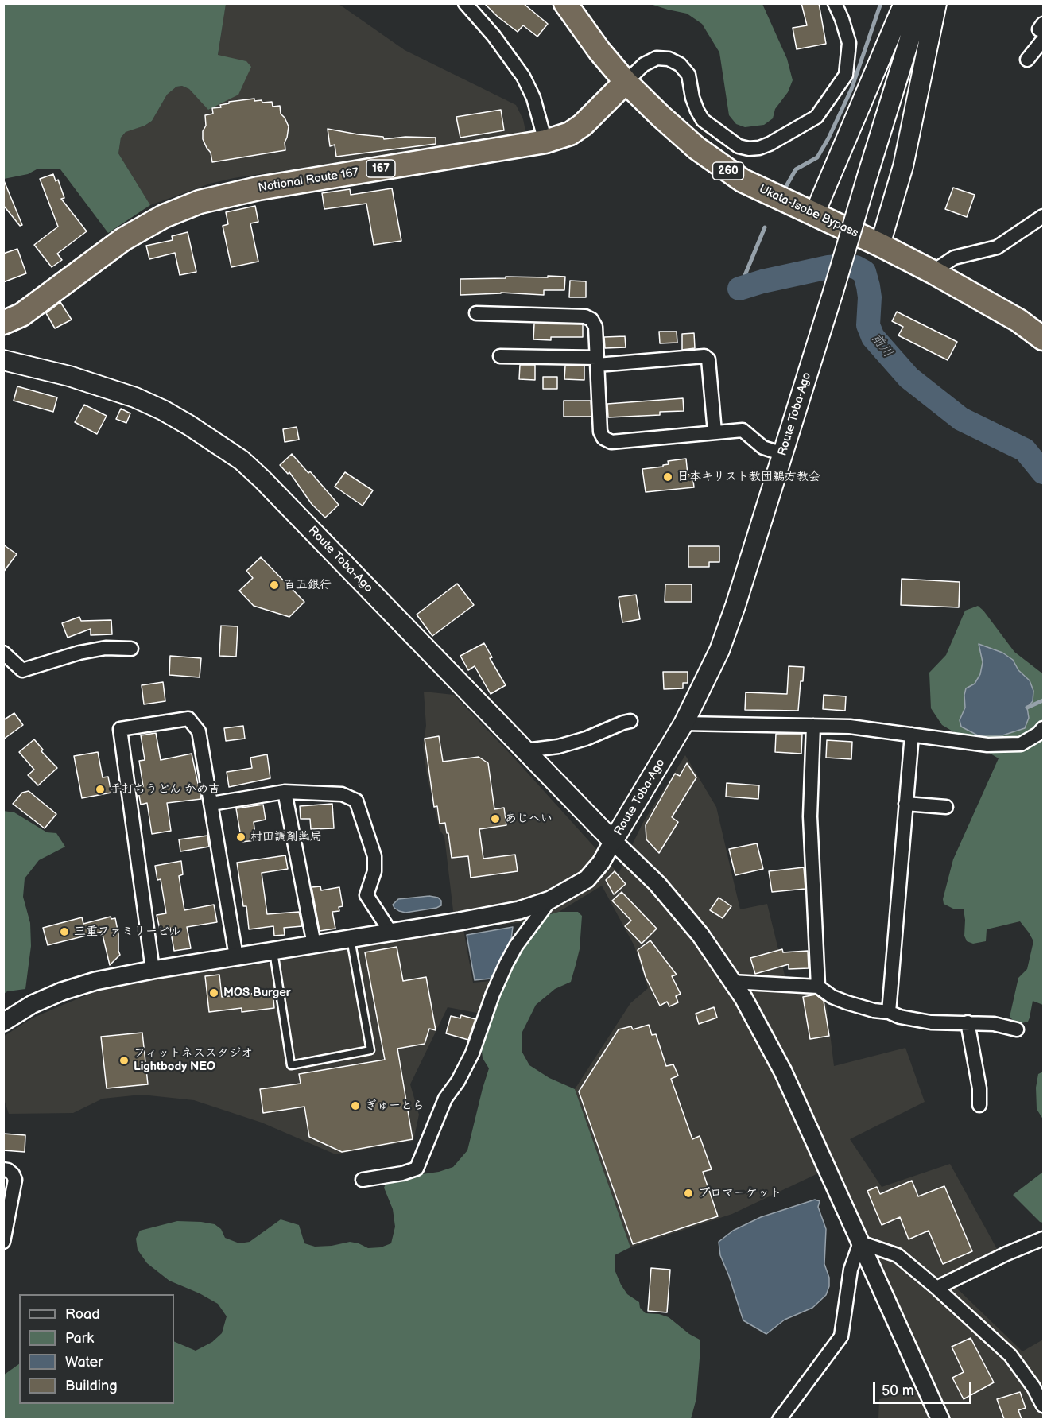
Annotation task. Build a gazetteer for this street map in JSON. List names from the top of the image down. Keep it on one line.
{"streets":{"highway":["167","260","National Route 167","Ukata-Isobe Bypass"],"main road":["Route Toba-Ago"]},"crossings":[["National Route 167","Ukata-Isobe Bypass"]],"water":["前川"],"places":["日本キリスト教団鵜方教会","百五銀行","手打ちうどん かめ吉","あじへい","村田調剤薬局","三重ファミリービル","MOS Burger","フィットネススタジオ Lightbody NEO","ぎゅーとら","プロマーケット"],"legend":["Road","Park","Water","Building"],"scale_bar":"50 m"}
